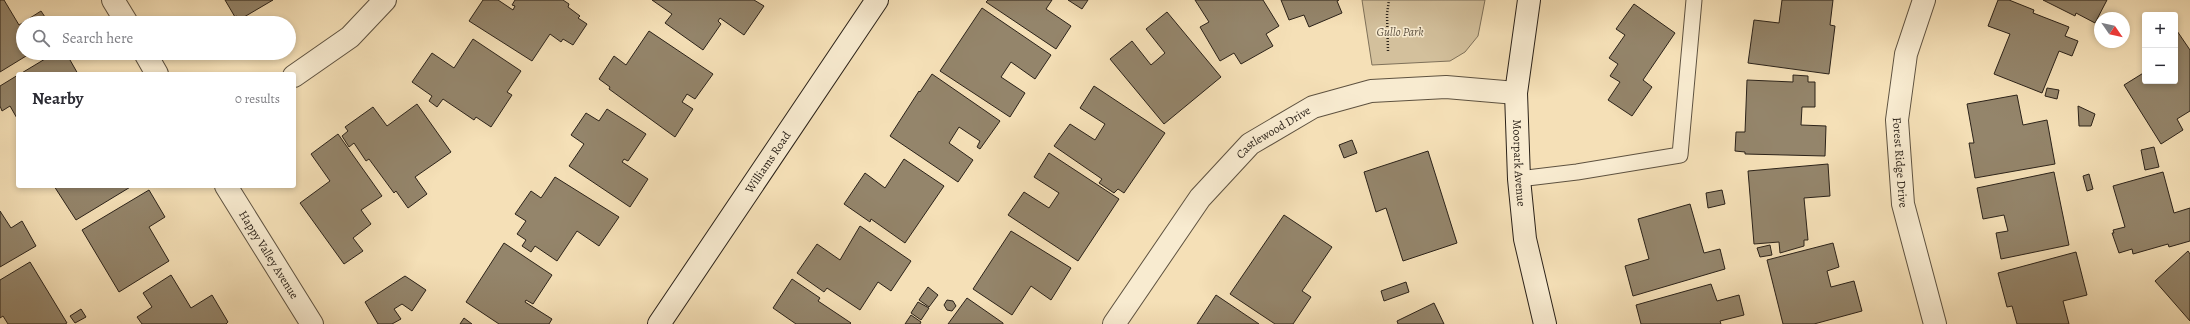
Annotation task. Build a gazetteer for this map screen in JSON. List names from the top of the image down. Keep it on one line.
{"streets":{"street":["Castlewood Drive","Williams Road","Forest Ridge Drive","Moorpark Avenue","Happy Valley Avenue"]},"crossings":[["Castlewood Drive","Moorpark Avenue"]],"parks":["Gullo Park"],"north":"bottom right","page":{"map_buttons":["+","−"],"search":"Search here","heading":["Nearby","0 results"]}}
